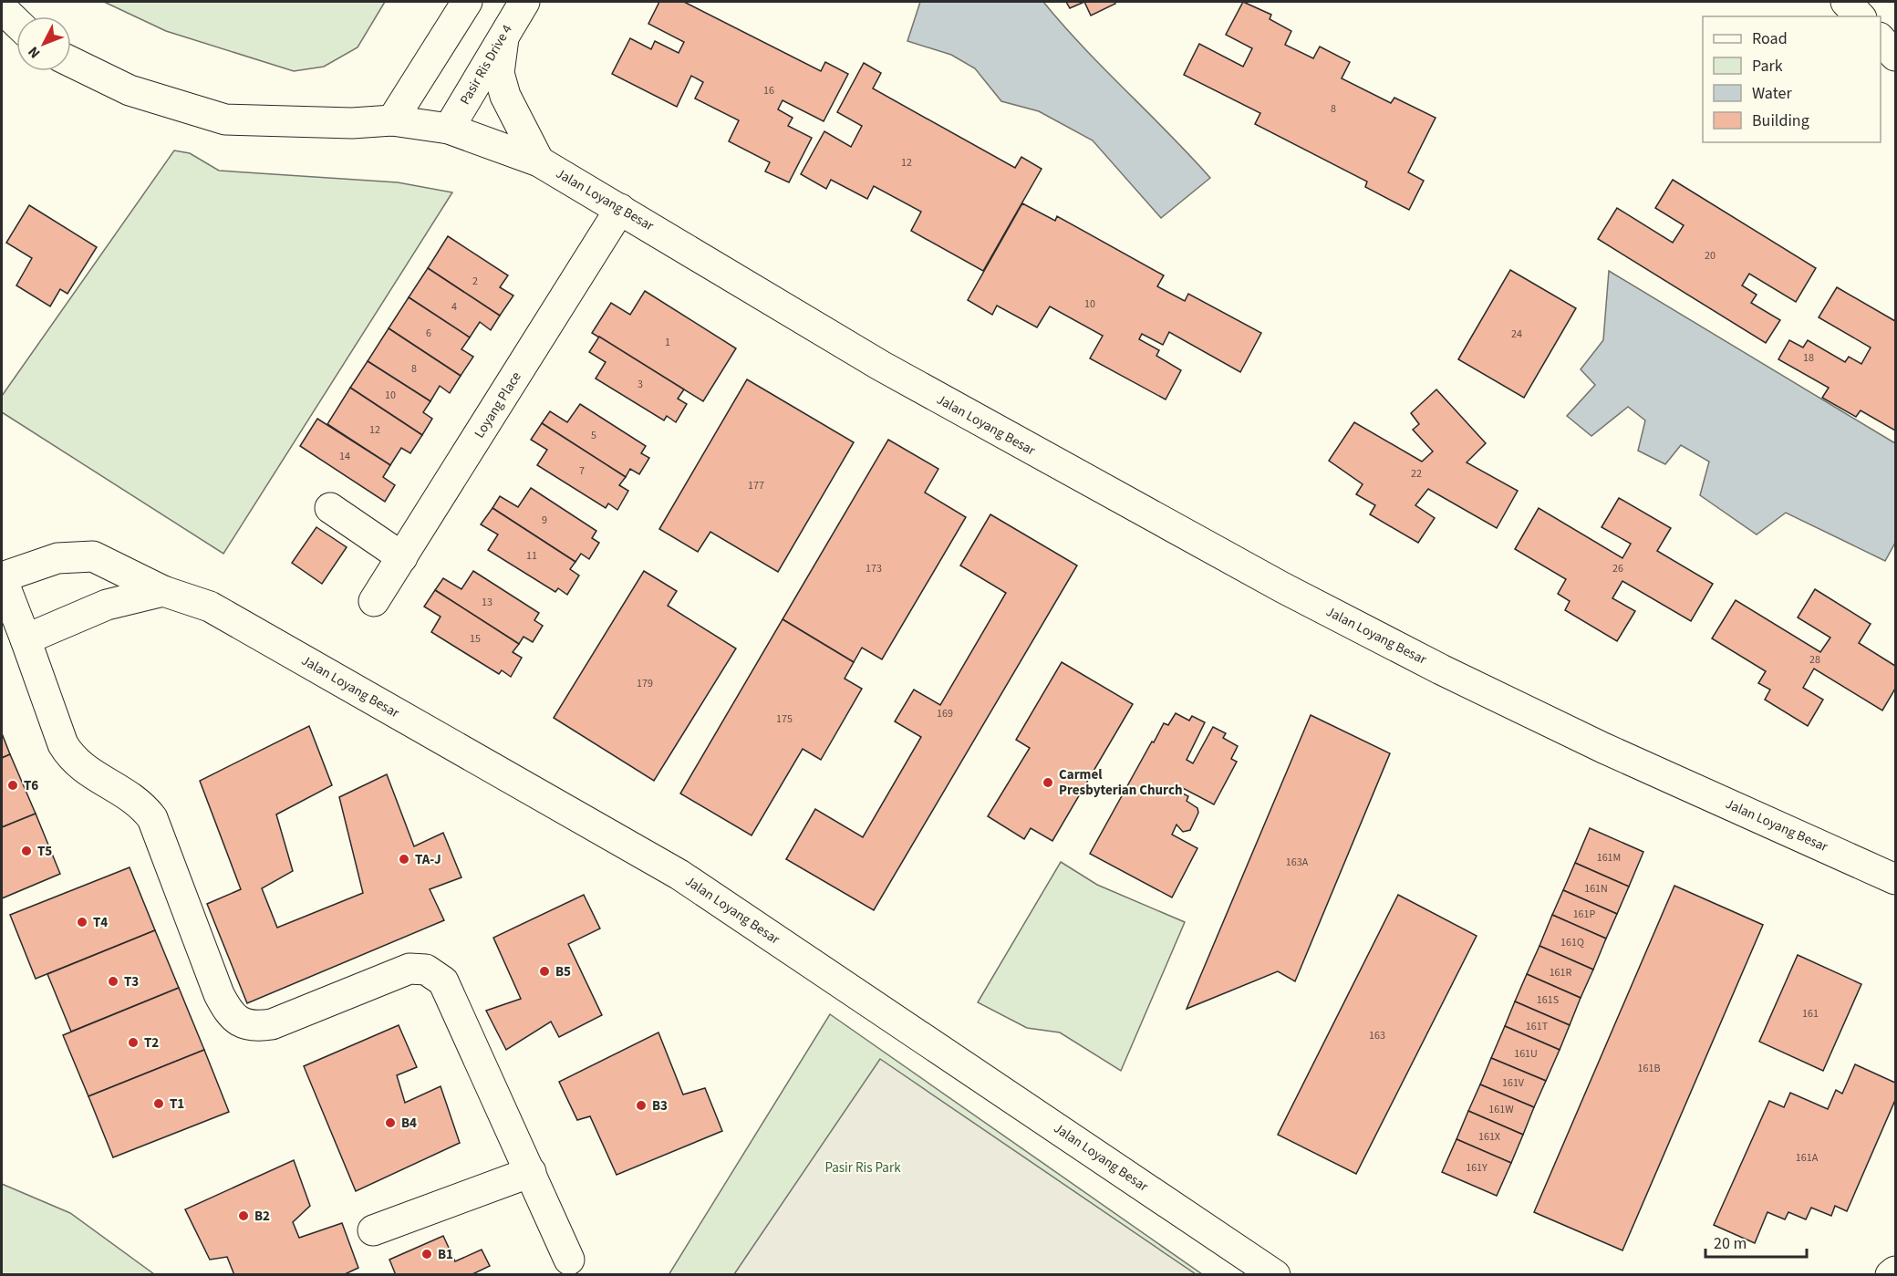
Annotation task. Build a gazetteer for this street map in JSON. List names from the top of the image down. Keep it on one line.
{"streets":{"street":["Pasir Ris Drive 4","Jalan Loyang Besar","Loyang Place"]},"crossings":[["Pasir Ris Drive 4","Jalan Loyang Besar"],["Jalan Loyang Besar","Loyang Place"]],"parks":["Pasir Ris Park"],"places":["Carmel Presbyterian Church","T6","T5","TA-J","T4","B5","T3","T2","T1","B3","B4","B2","B1"],"house_numbers":["16","8","12","20","2","10","4","6","24","1","18","8","3","10","12","5","14","7","22","177","9","11","173","26","13","15","28","179","169","175","161M","163A","161N","161P","161Q","161R","161S","161","161T","163","161U","161B","161V","161W","161X","161A","161Y"],"legend":["Road","Park","Water","Building"],"scale_bar":"20 m","north":"bottom left"}
